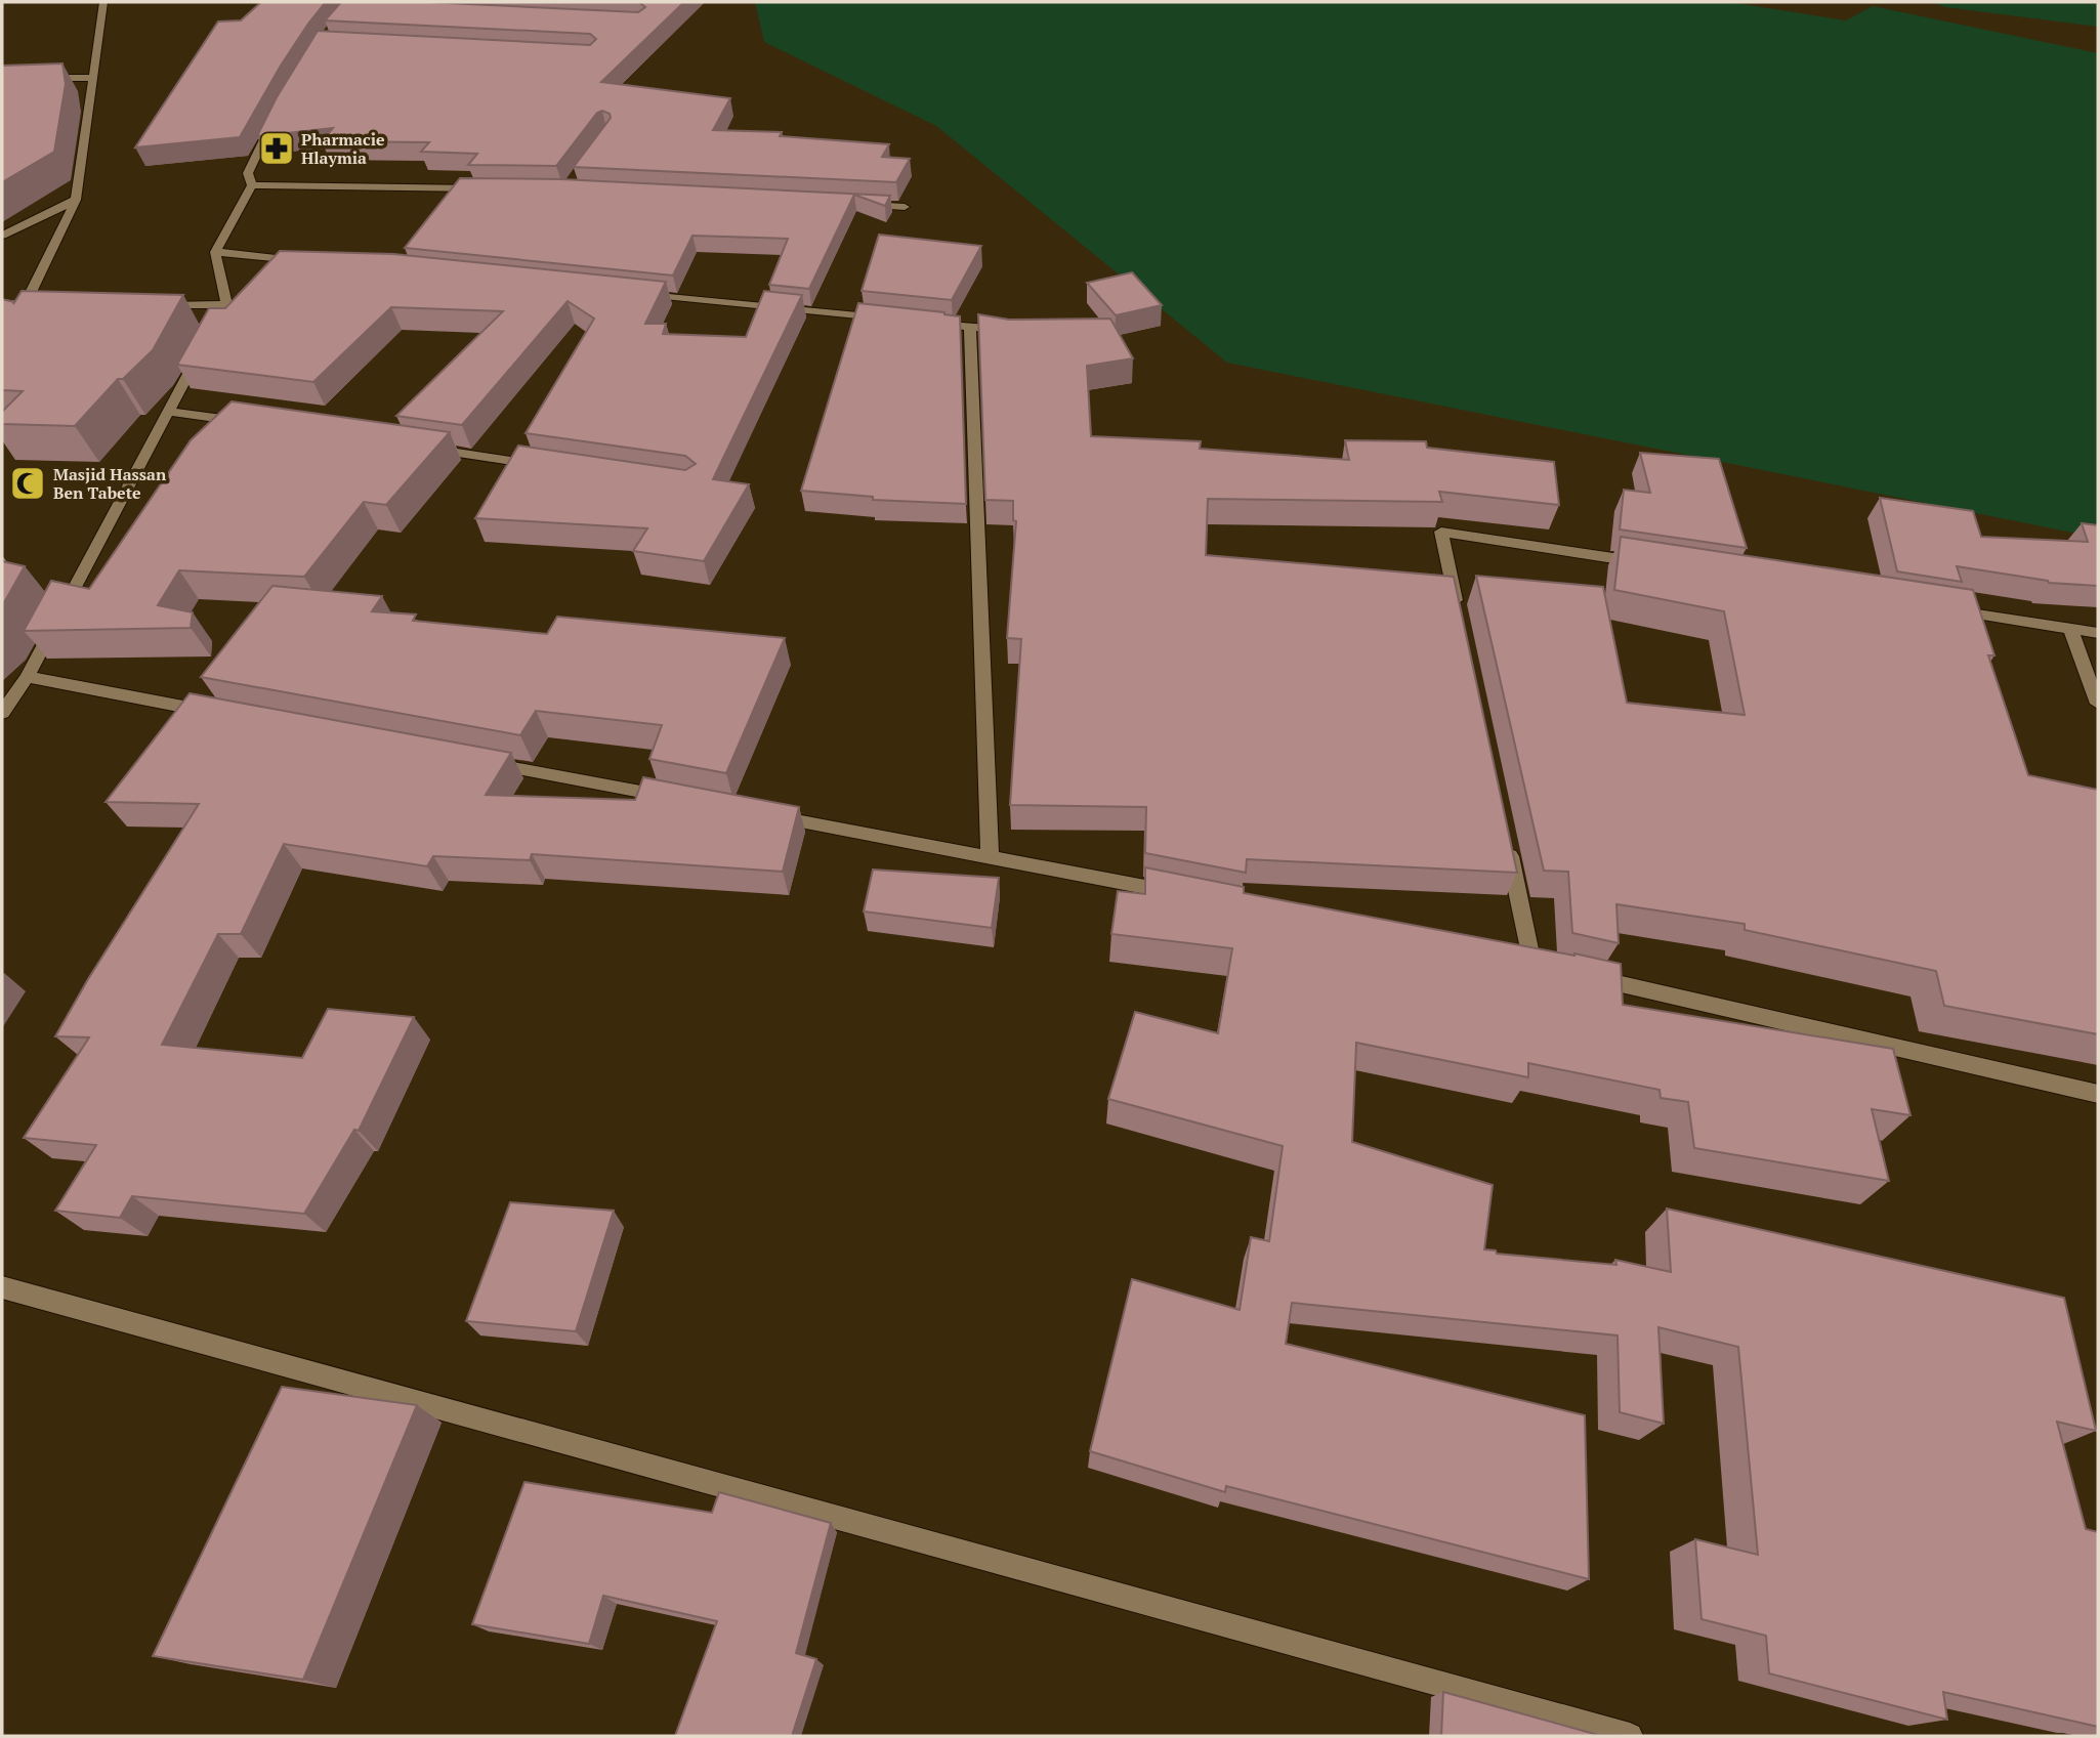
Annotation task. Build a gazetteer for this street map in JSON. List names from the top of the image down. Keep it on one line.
{"places":{"pharmacy":["Pharmacie Hlaymia"],"mosque":["Masjid Hassan Ben Tabete"]}}
